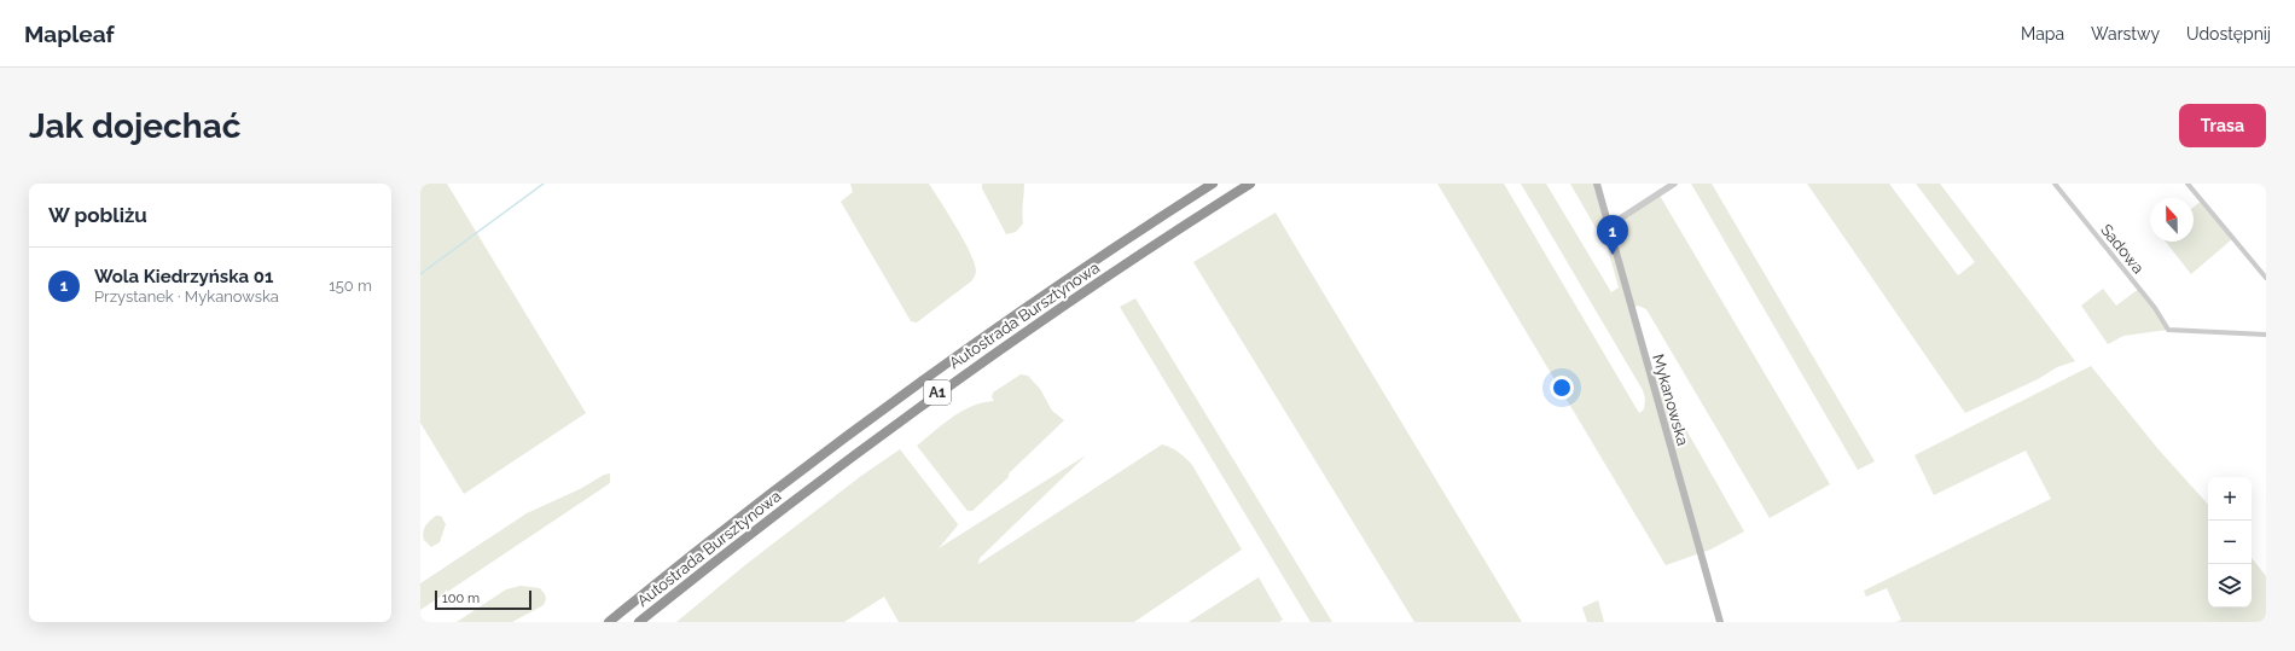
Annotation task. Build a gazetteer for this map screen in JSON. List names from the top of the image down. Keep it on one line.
{"streets":{"highway":["Autostrada Bursztynowa","A1"],"main road":["Mykanowska"],"street":["Sadowa"]},"scale_bar":"100 m","north":"top","page":{"header":"Mapleaf","nav":["Mapa","Warstwy","Udostępnij"],"buttons":"Trasa","title":"Jak dojechać","heading":"W pobliżu","pins":"1","list":[{"mark":"1","name":"Wola Kiedrzyńska 01","note":"Przystanek · Mykanowska","value":"150 m"}],"map_buttons":["+","−"],"scale":"100 m"}}
